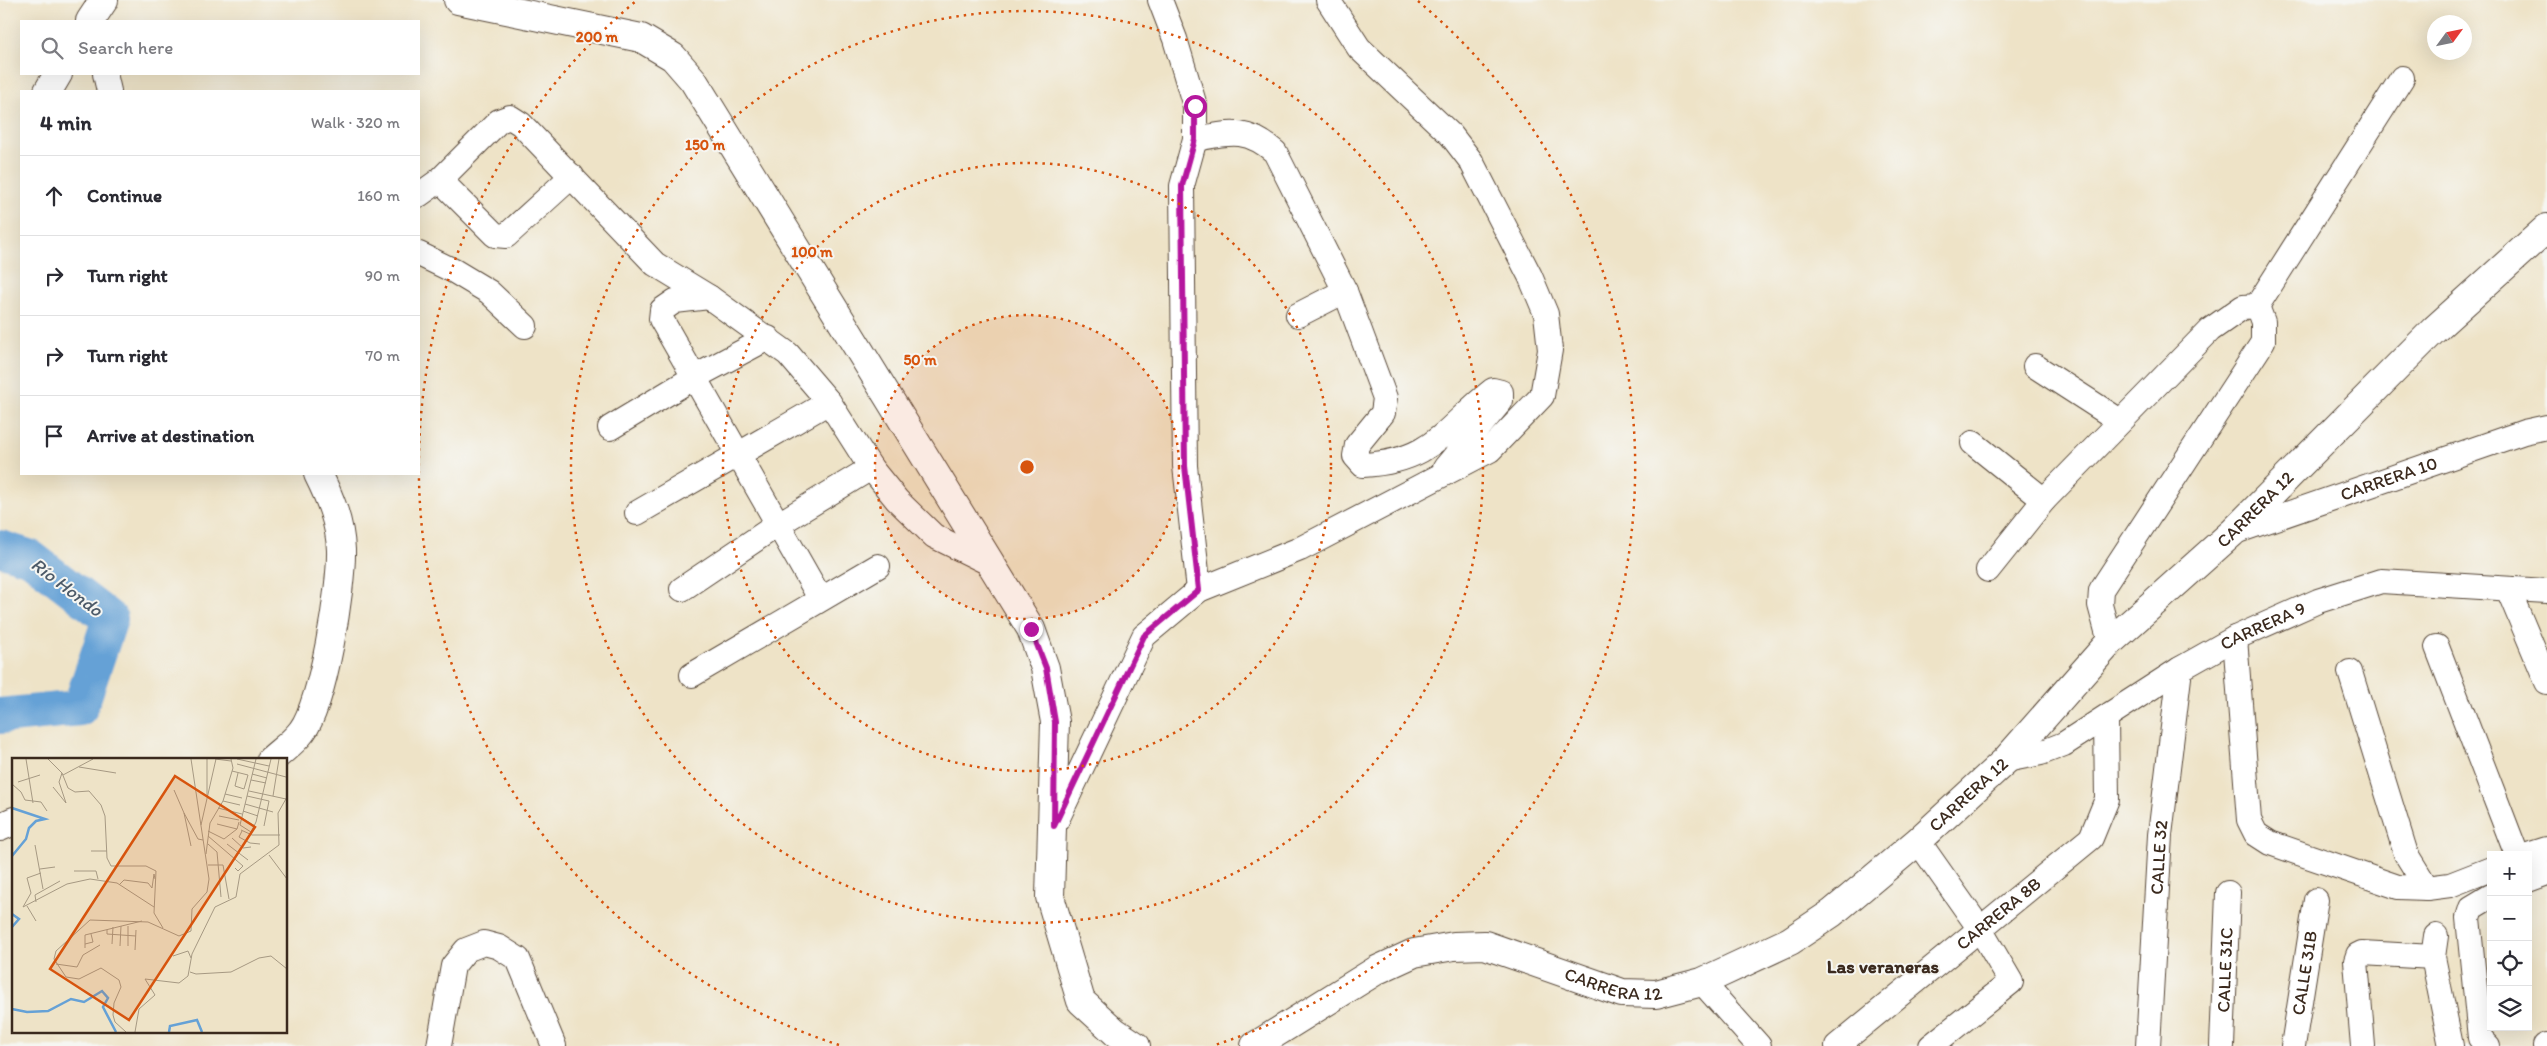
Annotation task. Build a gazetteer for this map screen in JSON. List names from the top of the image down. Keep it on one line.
{"streets":{"street":["CARRERA 10","CARRERA 12","CARRERA 9","CALLE 32","CARRERA 8B","CALLE 31C","CALLE 31B"]},"crossings":[["CARRERA 10","CARRERA 12"],["CARRERA 12","CARRERA 9"],["CARRERA 9","CALLE 32"],["CARRERA 9","CARRERA 8B"]],"districts":["Las veraneras"],"water":["Río Hondo"],"north":"top right","page":{"search":"Search here","heading":["4 min","Walk · 320 m"],"list":[["Continue","160 m"],["Turn right","90 m"],["Turn right","70 m"],"Arrive at destination"],"map_buttons":["+","−"]},"rings":["200 m","150 m","100 m","50 m"]}
